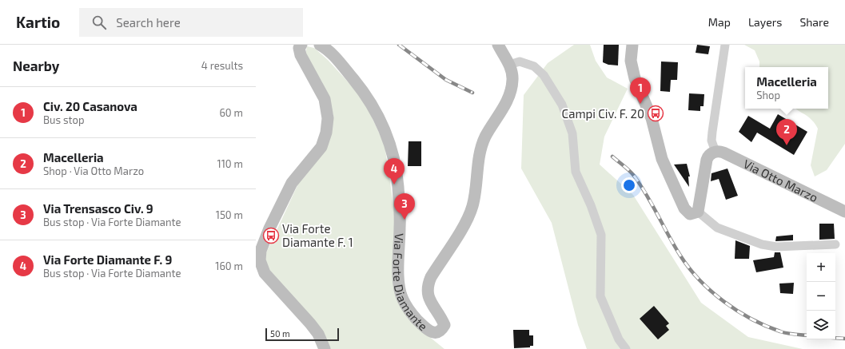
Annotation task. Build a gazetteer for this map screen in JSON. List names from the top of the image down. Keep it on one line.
{"streets":{"main road":["Via Otto Marzo","Via Forte Diamante"]},"places":{"bus stop":["Campi Civ. F. 20","Via Forte Diamante F. 1"]},"scale_bar":"50 m","page":{"header":"Kartio","search":"Search here","nav":["Map","Layers","Share"],"heading":["Nearby","4 results"],"popup":["Macelleria","Shop"],"pins":["1","2","4","3"],"list":[{"mark":"1","name":"Civ. 20 Casanova","note":"Bus stop","value":"60 m"},{"mark":"2","name":"Macelleria","note":"Shop · Via Otto Marzo","value":"110 m"},{"mark":"3","name":"Via Trensasco Civ. 9","note":"Bus stop · Via Forte Diamante","value":"150 m"},{"mark":"4","name":"Via Forte Diamante F. 9","note":"Bus stop · Via Forte Diamante","value":"160 m"}],"map_buttons":["+","−"],"scale":"50 m"}}
